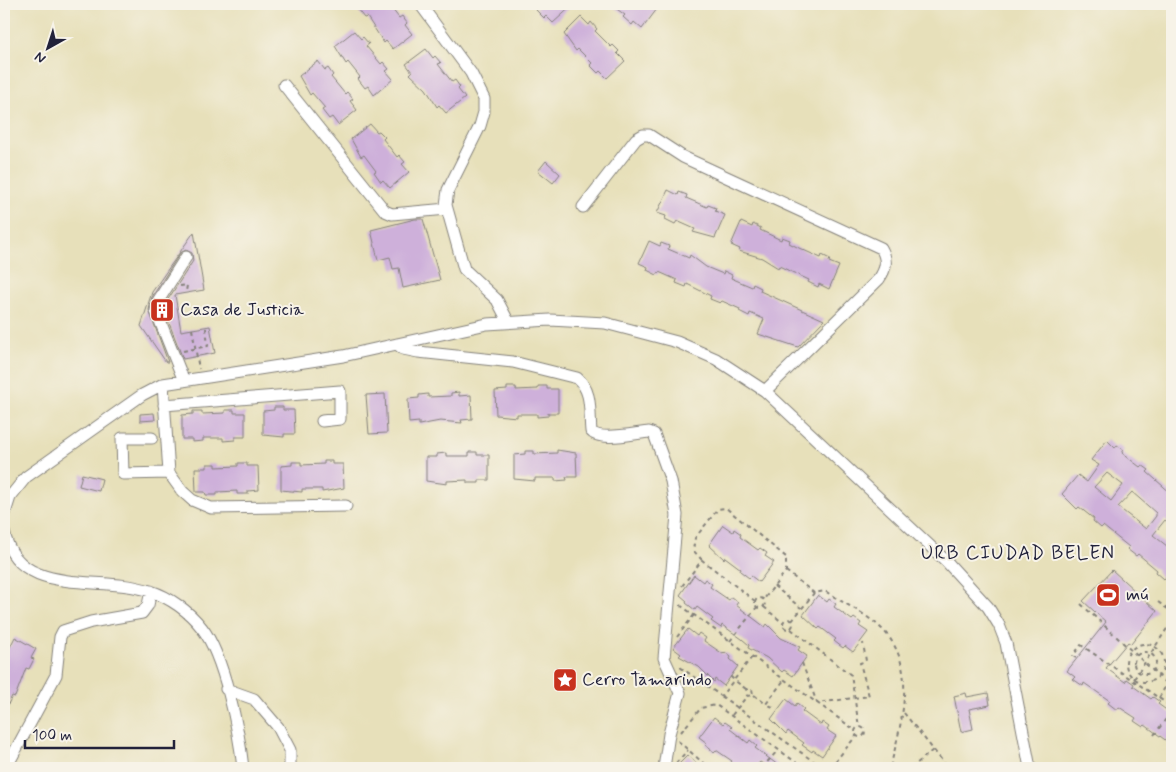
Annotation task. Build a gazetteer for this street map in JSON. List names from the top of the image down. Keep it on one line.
{"districts":["URB CIUDAD BELEN"],"places":{"building":["Casa de Justicia"],"sports":["mú"],"place":["Cerro Tamarindo"]},"scale_bar":"100 m","north":"bottom left"}
